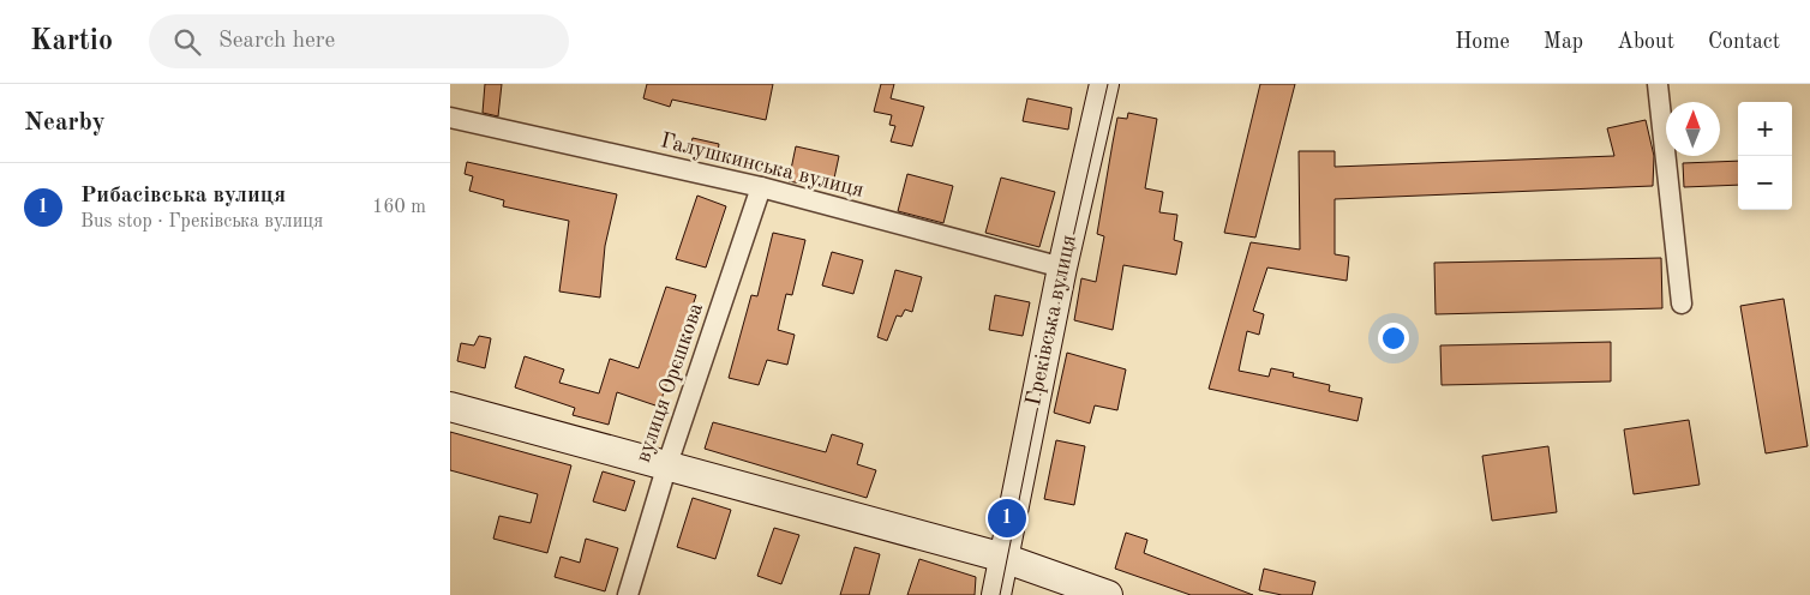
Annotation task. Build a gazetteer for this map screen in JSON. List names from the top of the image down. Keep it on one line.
{"streets":{"street":["Галушкинська вулиця","Греківська вулиця","вулиця Орєшкова"]},"crossings":[["Галушкинська вулиця","Греківська вулиця"],["Галушкинська вулиця","вулиця Орєшкова"]],"north":"top","page":{"header":"Kartio","search":"Search here","nav":["Home","Map","About","Contact"],"heading":"Nearby","map_buttons":["+","−"],"list":[{"mark":"1","name":"Рибасівська вулиця","note":"Bus stop · Греківська вулиця","value":"160 m"}],"pins":"1"}}
